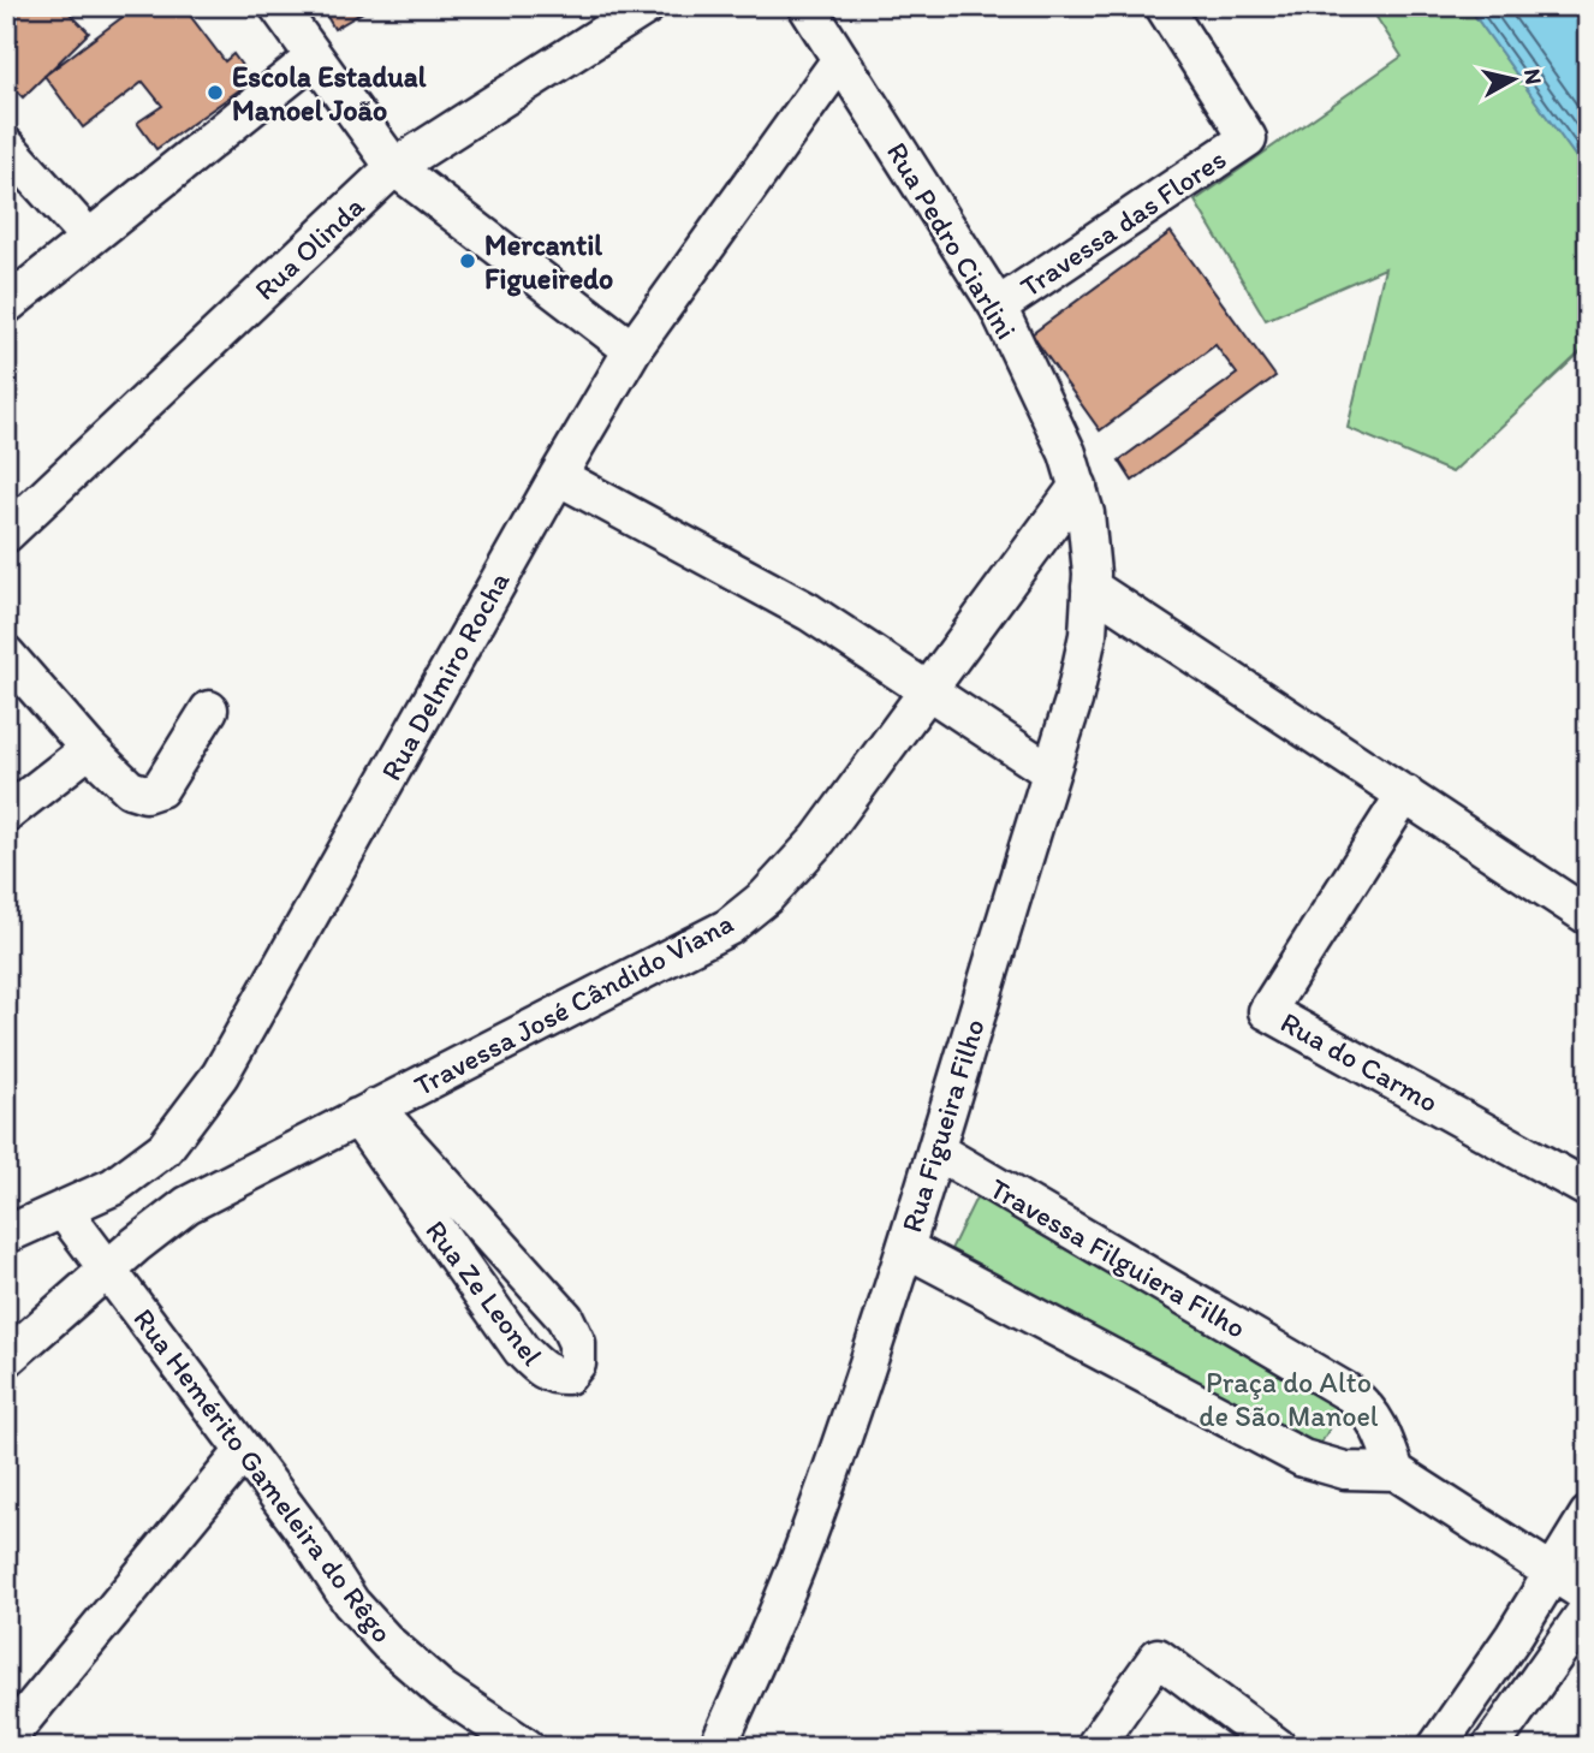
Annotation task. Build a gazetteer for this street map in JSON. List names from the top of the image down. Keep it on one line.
{"streets":{"street":["Travessa das Flores","Rua Pedro Ciarlini","Rua Olinda","Rua Delmiro Rocha","Travessa José Cândido Viana","Rua do Carmo","Rua Figueira Filho","Travessa Filguiera Filho","Rua Ze Leonel","Rua Hemérito Gameleira do Rêgo"]},"crossings":[["Travessa das Flores","Rua Pedro Ciarlini"],["Rua Pedro Ciarlini","Rua Delmiro Rocha"],["Rua Pedro Ciarlini","Travessa José Cândido Viana"],["Rua Pedro Ciarlini","Rua Figueira Filho"],["Rua Delmiro Rocha","Rua Hemérito Gameleira do Rêgo"],["Travessa José Cândido Viana","Rua Figueira Filho"],["Travessa José Cândido Viana","Rua Ze Leonel"],["Travessa José Cândido Viana","Rua Hemérito Gameleira do Rêgo"],["Rua Figueira Filho","Travessa Filguiera Filho"]],"parks":["Praça do Alto de São Manoel"],"places":["Escola Estadual Manoel João","Mercantil Figueiredo"],"north":"right"}
